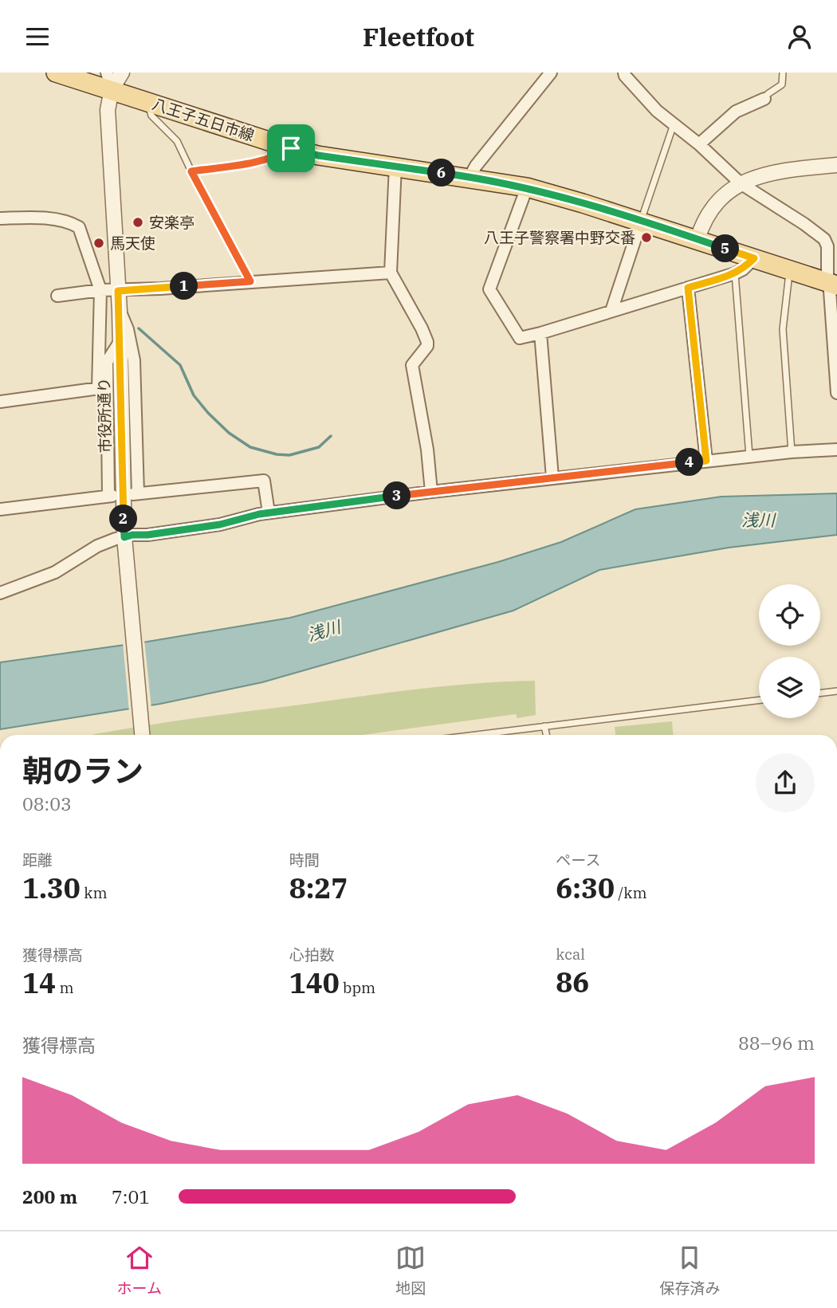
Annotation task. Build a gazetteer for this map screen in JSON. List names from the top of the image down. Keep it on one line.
{"streets":{"main road":["八王子五日市線"],"street":["市役所通り"]},"crossings":[["八王子五日市線","市役所通り"]],"water":["浅川"],"places":["安楽亭","八王子警察署中野交番","馬天使"],"page":{"header":"Fleetfoot","pins":["6","5","1","4","3","2"],"heading":["朝のラン","08:03"],"stats":[["距離","1.30 km"],["時間","8:27"],["ペース","6:30 /km"],["獲得標高","14 m"],["心拍数","140 bpm"],["kcal","86"]],"chart":["獲得標高","88–96 m"],"list":[{"name":"200 m","note":"7:01"}],"tabs":["ホーム","地図","保存済み"]}}
